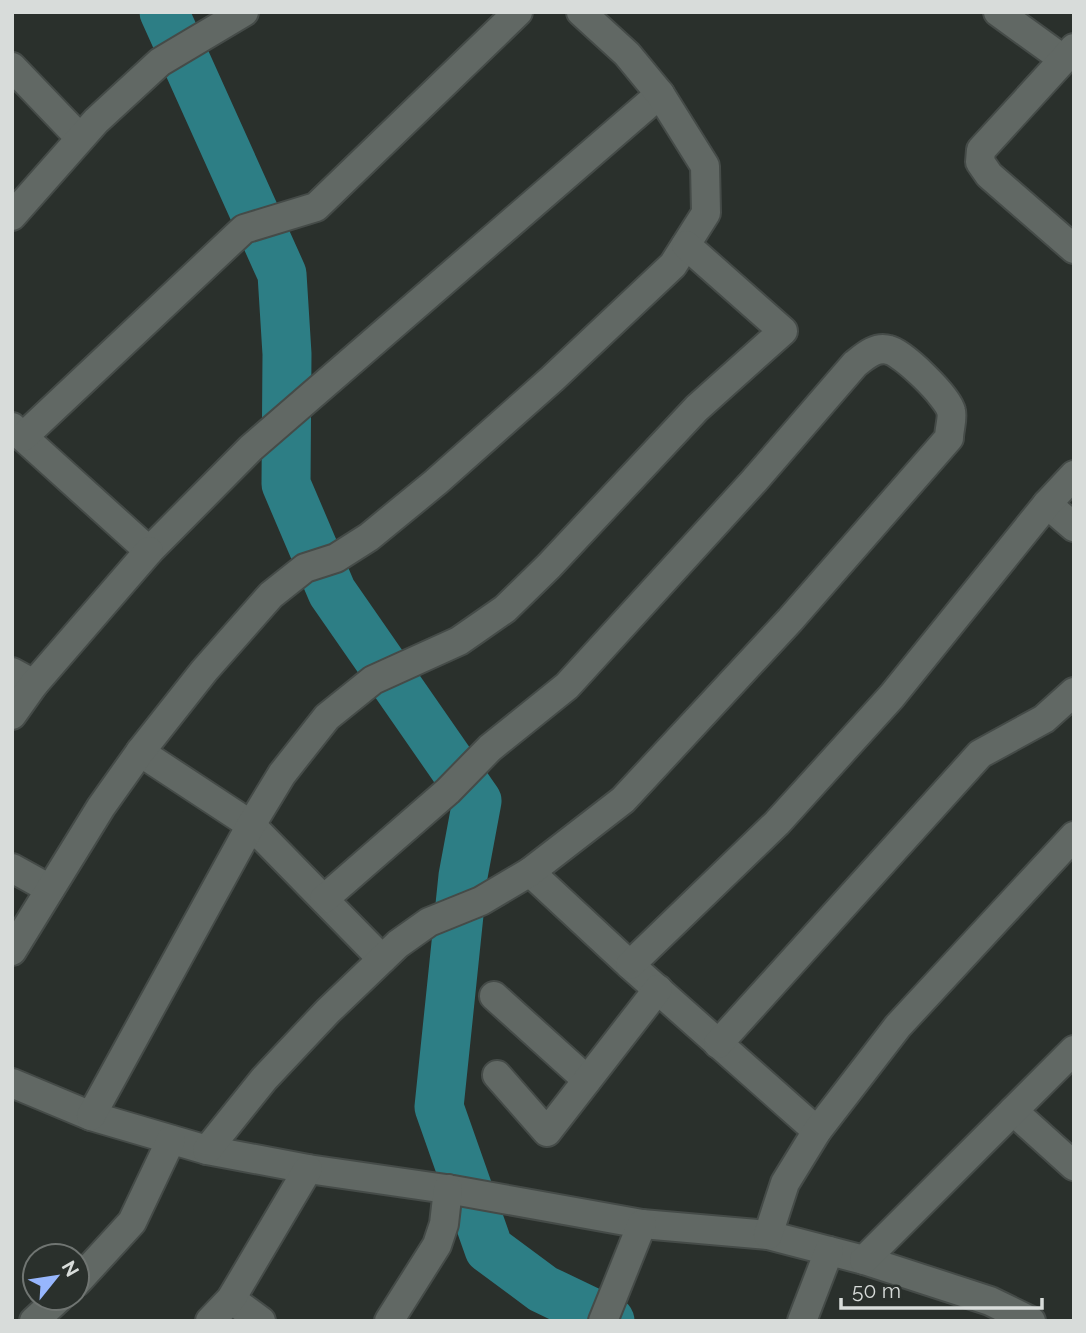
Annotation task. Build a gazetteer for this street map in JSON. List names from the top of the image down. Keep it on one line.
{"scale_bar":"50 m","north":"top right"}
